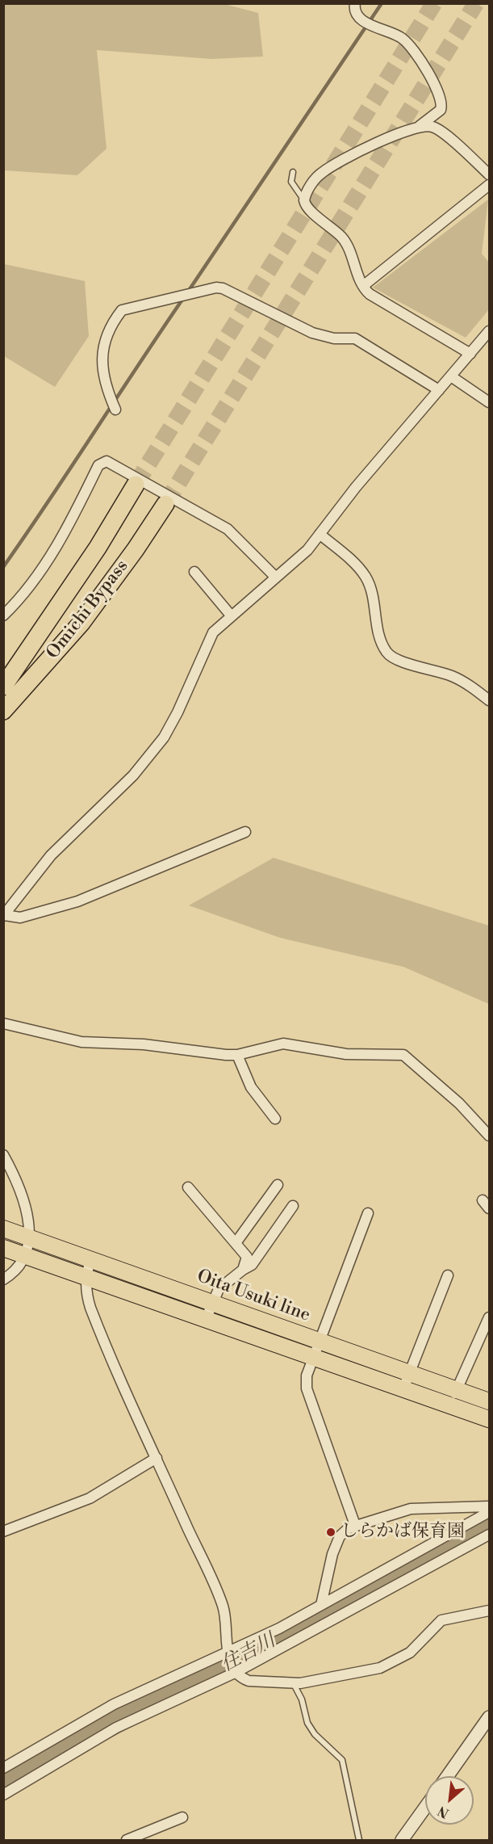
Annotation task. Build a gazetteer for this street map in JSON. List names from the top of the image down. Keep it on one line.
{"streets":{"highway":["Omichi Bypass"],"main road":["Oita Usuki line"]},"water":["住吉川"],"places":["しらかば保育園"],"north":"bottom left"}
